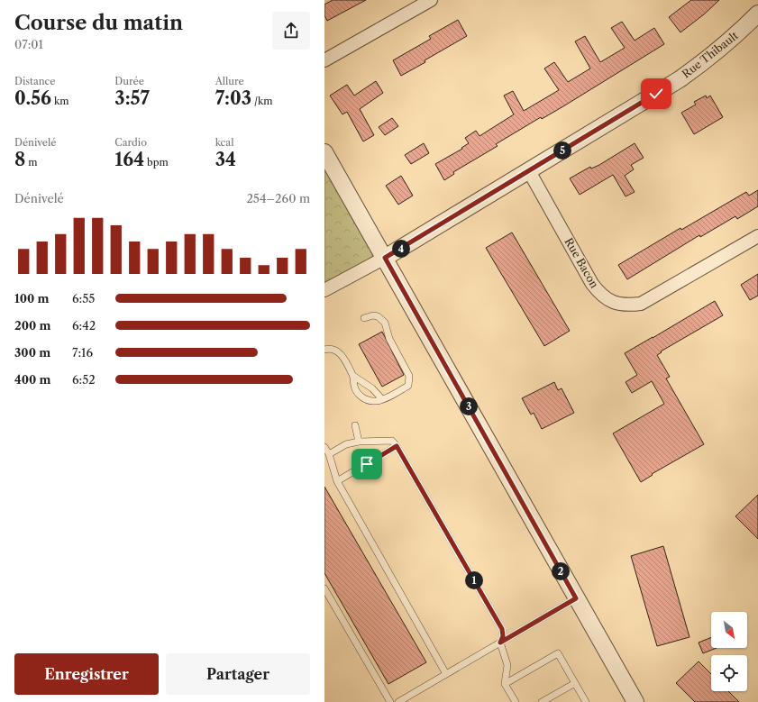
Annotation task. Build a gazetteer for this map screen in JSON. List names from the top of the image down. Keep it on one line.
{"streets":{"street":["Rue Thibault","Rue Bacon"]},"crossings":[["Rue Thibault","Rue Bacon"]],"north":"bottom right","page":{"heading":["Course du matin","07:01"],"stats":[["Distance","0.56 km"],["Durée","3:57"],["Allure","7:03 /km"],["Dénivelé","8 m"],["Cardio","164 bpm"],["kcal","34"]],"pins":["5","4","3","2","1"],"chart":["Dénivelé","254–260 m"],"list":[{"name":"100 m","note":"6:55"},{"name":"200 m","note":"6:42"},{"name":"300 m","note":"7:16"},{"name":"400 m","note":"6:52"}],"buttons":["Enregistrer","Partager"]}}
